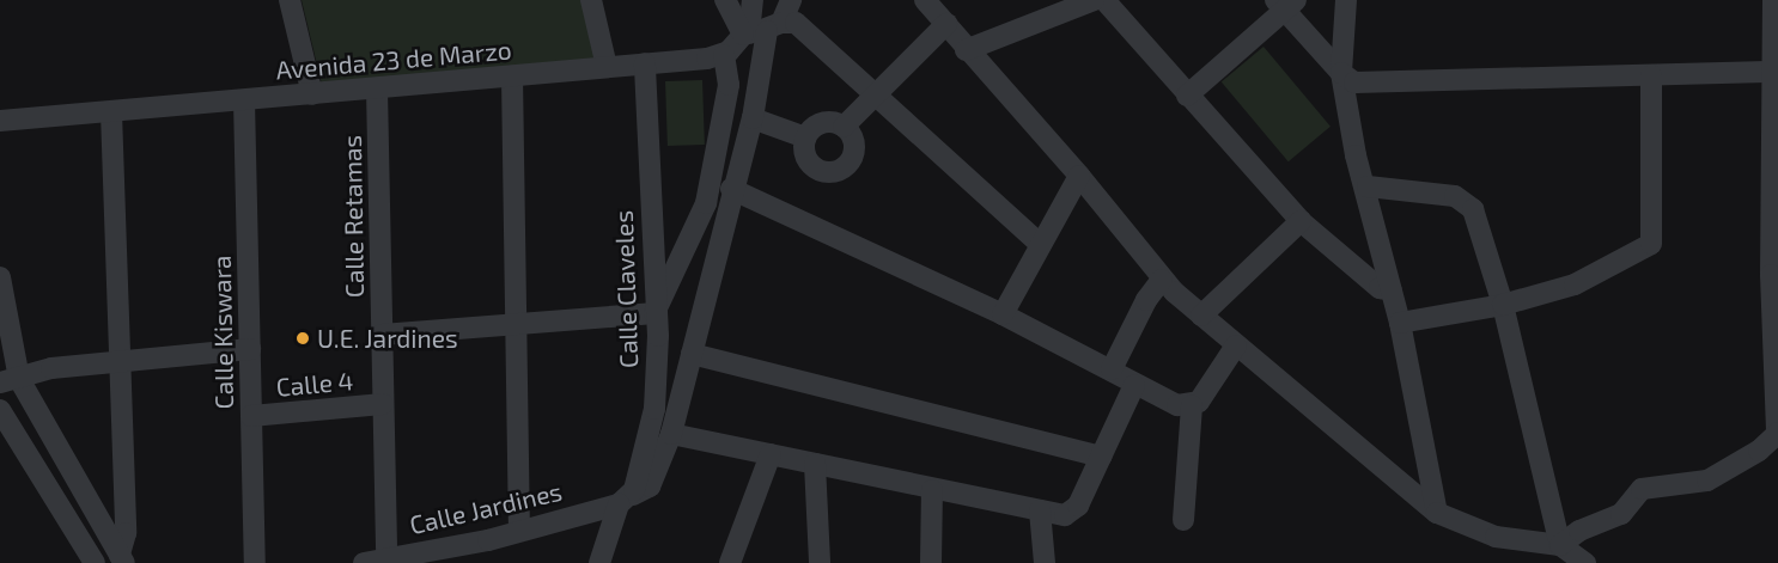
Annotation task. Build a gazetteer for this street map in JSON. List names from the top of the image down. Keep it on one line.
{"streets":{"street":["Avenida 23 de Marzo","Calle Retamas","Calle Claveles","Calle Kiswara","Calle 4","Calle Jardines"]},"crossings":[["Avenida 23 de Marzo","Calle Retamas"],["Avenida 23 de Marzo","Calle Claveles"],["Avenida 23 de Marzo","Calle Kiswara"],["Calle Retamas","Calle 4"],["Calle Retamas","Calle Jardines"],["Calle Claveles","Calle Jardines"],["Calle Kiswara","Calle 4"]],"places":["U.E. Jardines"]}
